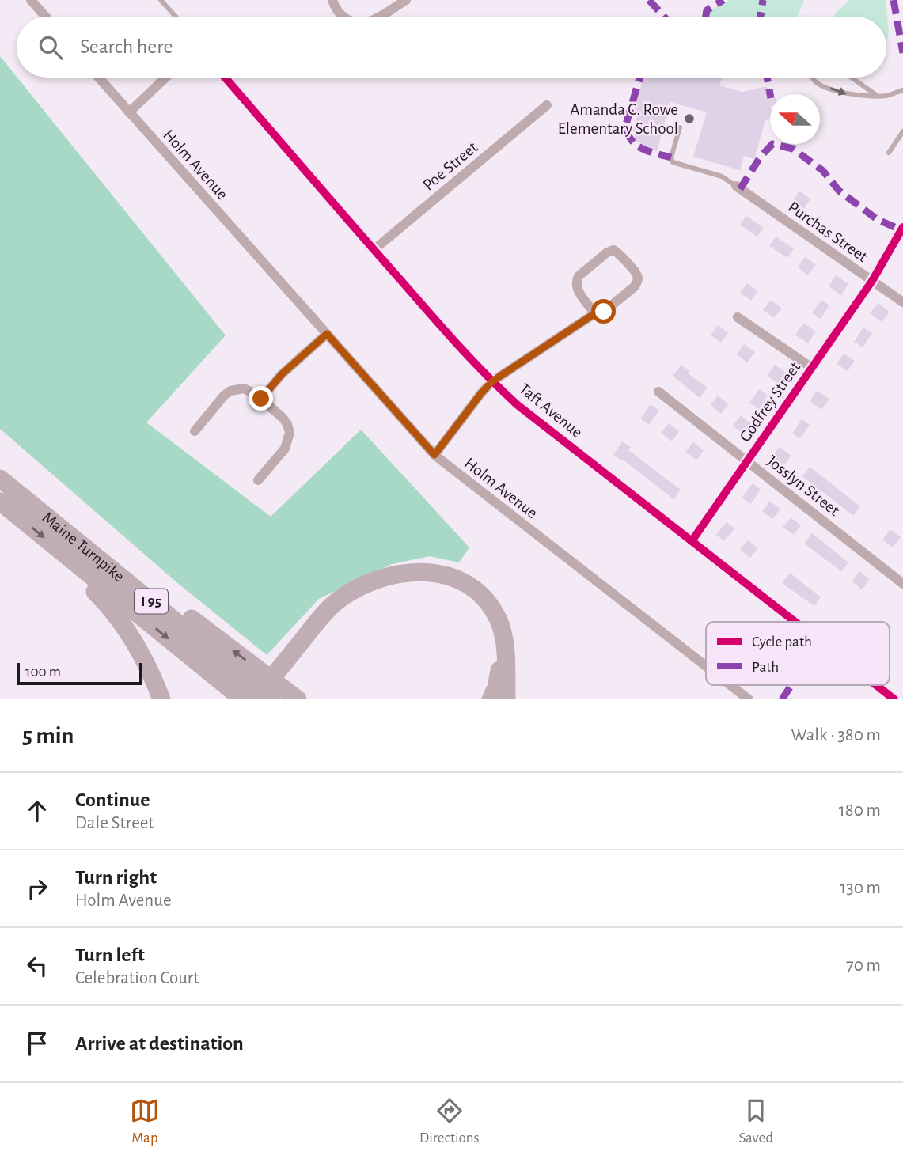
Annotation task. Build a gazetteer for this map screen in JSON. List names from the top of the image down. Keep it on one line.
{"streets":{"highway":["Maine Turnpike","I 95"],"street":["Holm Avenue","Poe Street","Purchas Street","Godfrey Street","Taft Avenue","Josslyn Street"]},"crossings":[["Poe Street","Taft Avenue"],["Purchas Street","Godfrey Street"],["Godfrey Street","Taft Avenue"],["Godfrey Street","Josslyn Street"]],"places":["Amanda C. Rowe Elementary School"],"legend":["Cycle path","Path"],"scale_bar":"100 m","north":"left","page":{"search":"Search here","scale":"100 m","heading":["5 min","Walk · 380 m"],"list":[["Continue","Dale Street","180 m"],["Turn right","Holm Avenue","130 m"],["Turn left","Celebration Court","70 m"],"Arrive at destination"],"nav":["Map","Directions","Saved"]}}
